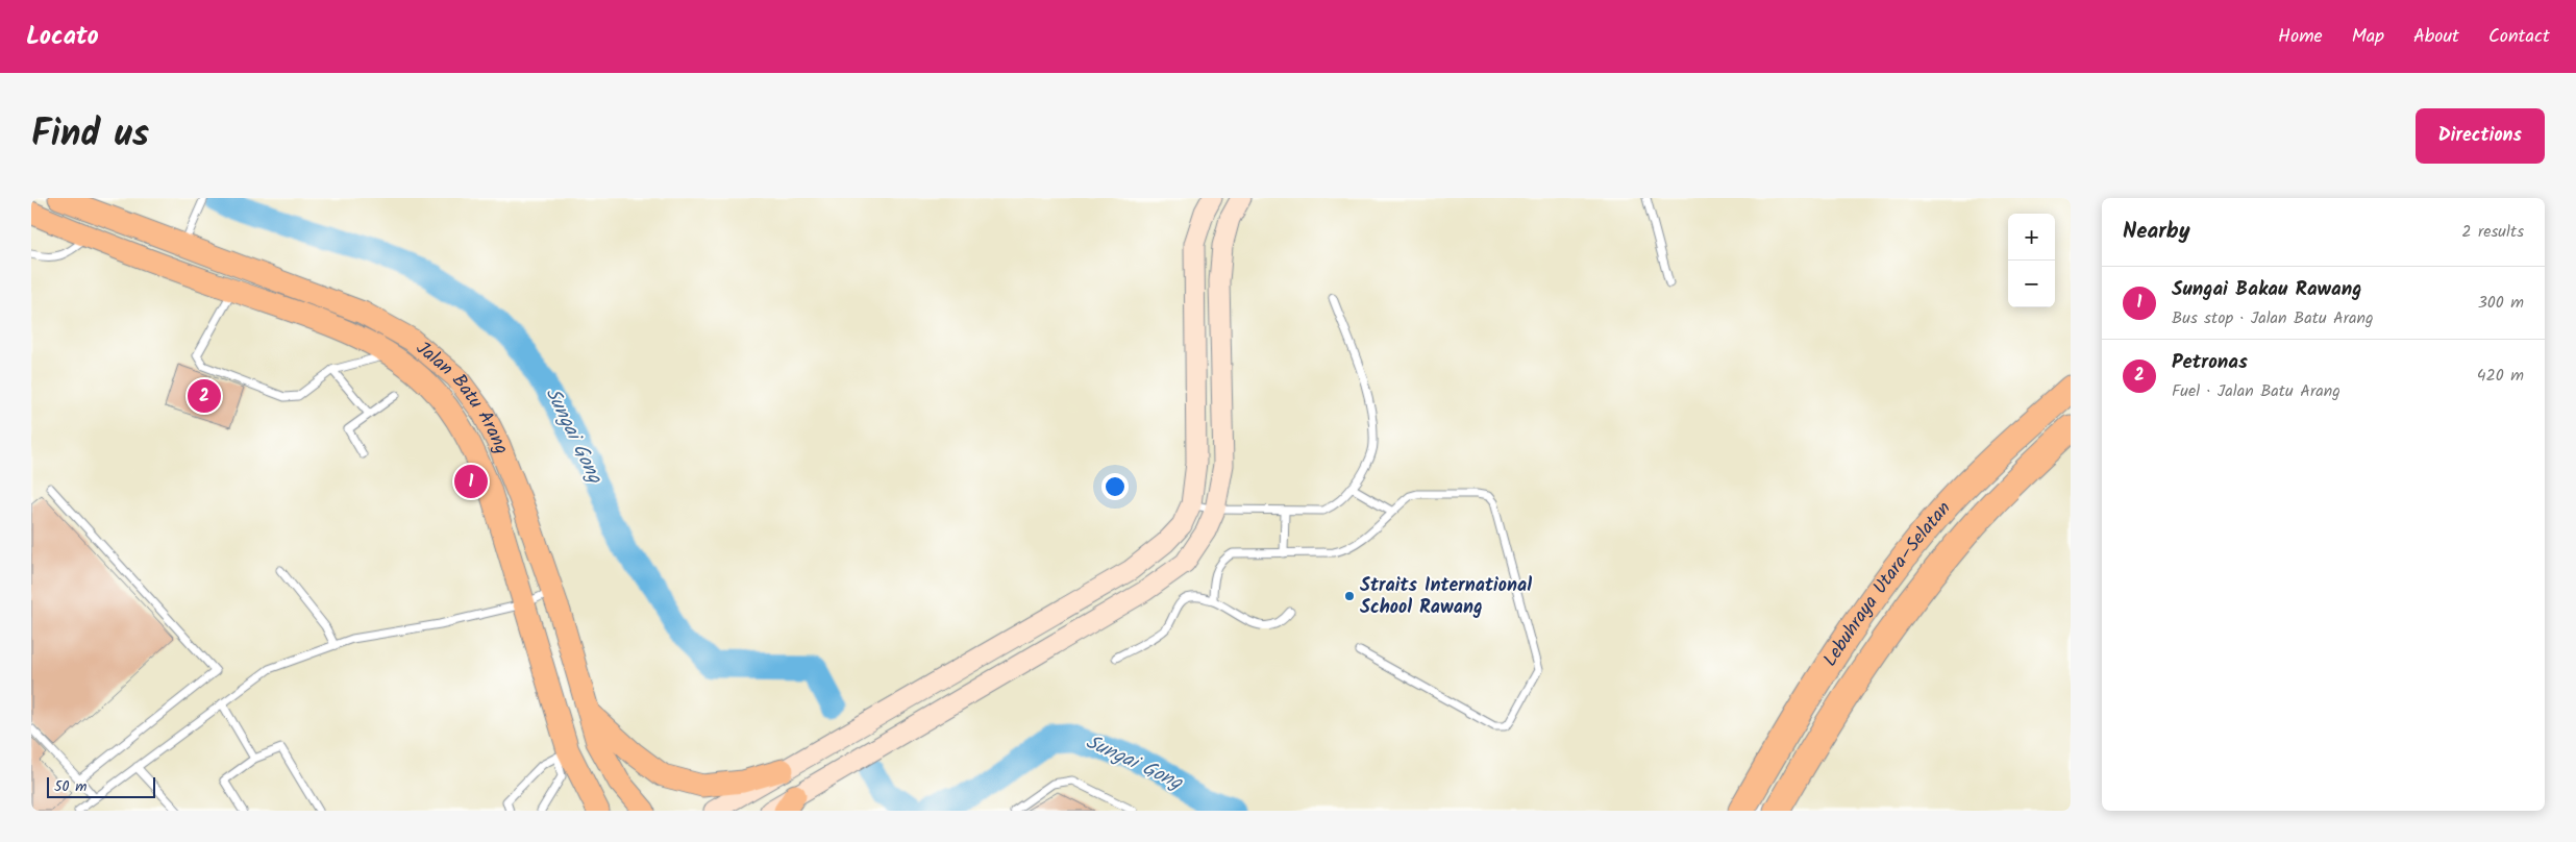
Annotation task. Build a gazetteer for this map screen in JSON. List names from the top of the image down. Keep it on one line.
{"streets":{"highway":["Lebuhraya Utara–Selatan"],"main road":["Jalan Batu Arang"]},"water":["Sungai Gong"],"places":["Straits International School Rawang"],"scale_bar":"50 m","page":{"header":"Locato","nav":["Home","Map","About","Contact"],"title":"Find us","buttons":"Directions","heading":["Nearby","2 results"],"map_buttons":["+","−"],"list":[{"mark":"1","name":"Sungai Bakau Rawang","note":"Bus stop · Jalan Batu Arang","value":"300 m"},{"mark":"2","name":"Petronas","note":"Fuel · Jalan Batu Arang","value":"420 m"}],"pins":["2","1"],"scale":"50 m"}}
